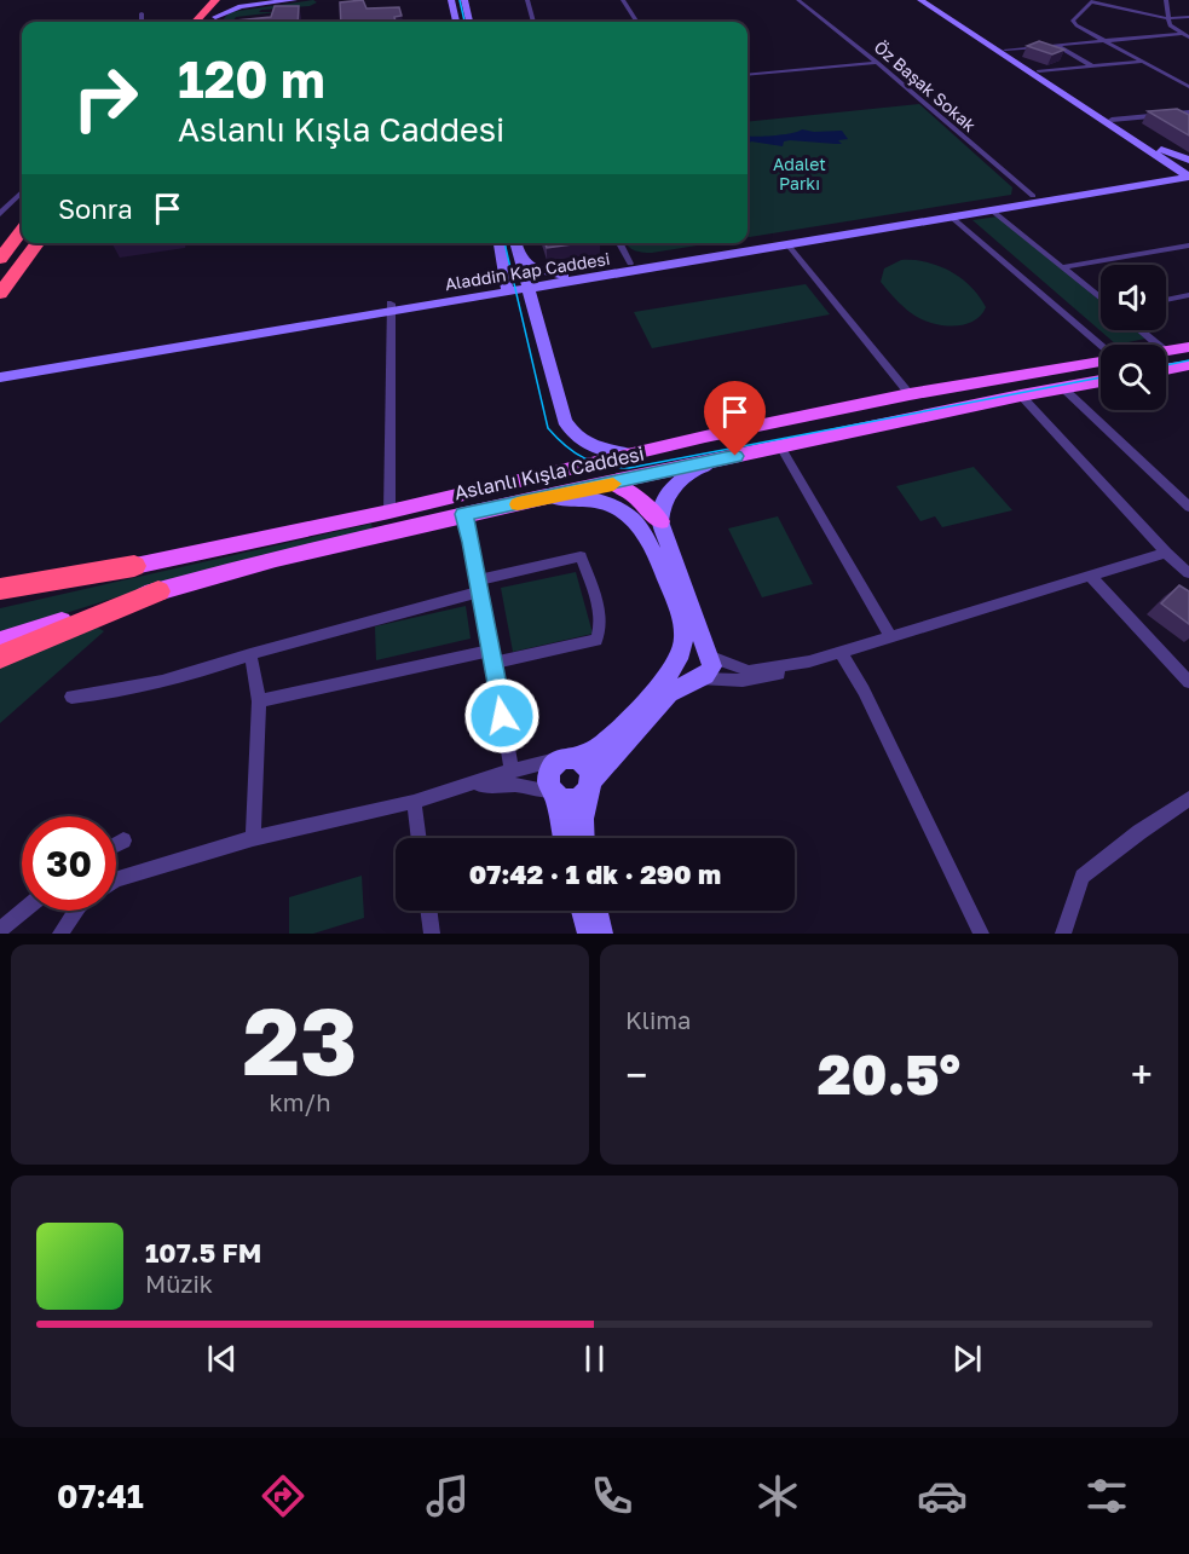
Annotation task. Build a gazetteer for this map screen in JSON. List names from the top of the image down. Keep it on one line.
{"streets":{"main road":["Aslanlı Kışla Caddesi"],"street":["Öz Başak Sokak","Aladdin Kap Caddesi"]},"crossings":[["Öz Başak Sokak","Aladdin Kap Caddesi"]],"parks":["Adalet Parkı"],"page":{"turn":["120 m","Aslanlı Kışla Caddesi"],"then":"Sonra","limit":"30","trip":"07:42 · 1 dk · 290 m","tile":[["23","km/h"],"Klima"],"heat":["−","20.5°","+"],"song":["107.5 FM","Müzik"],"tabs":"07:41"}}
